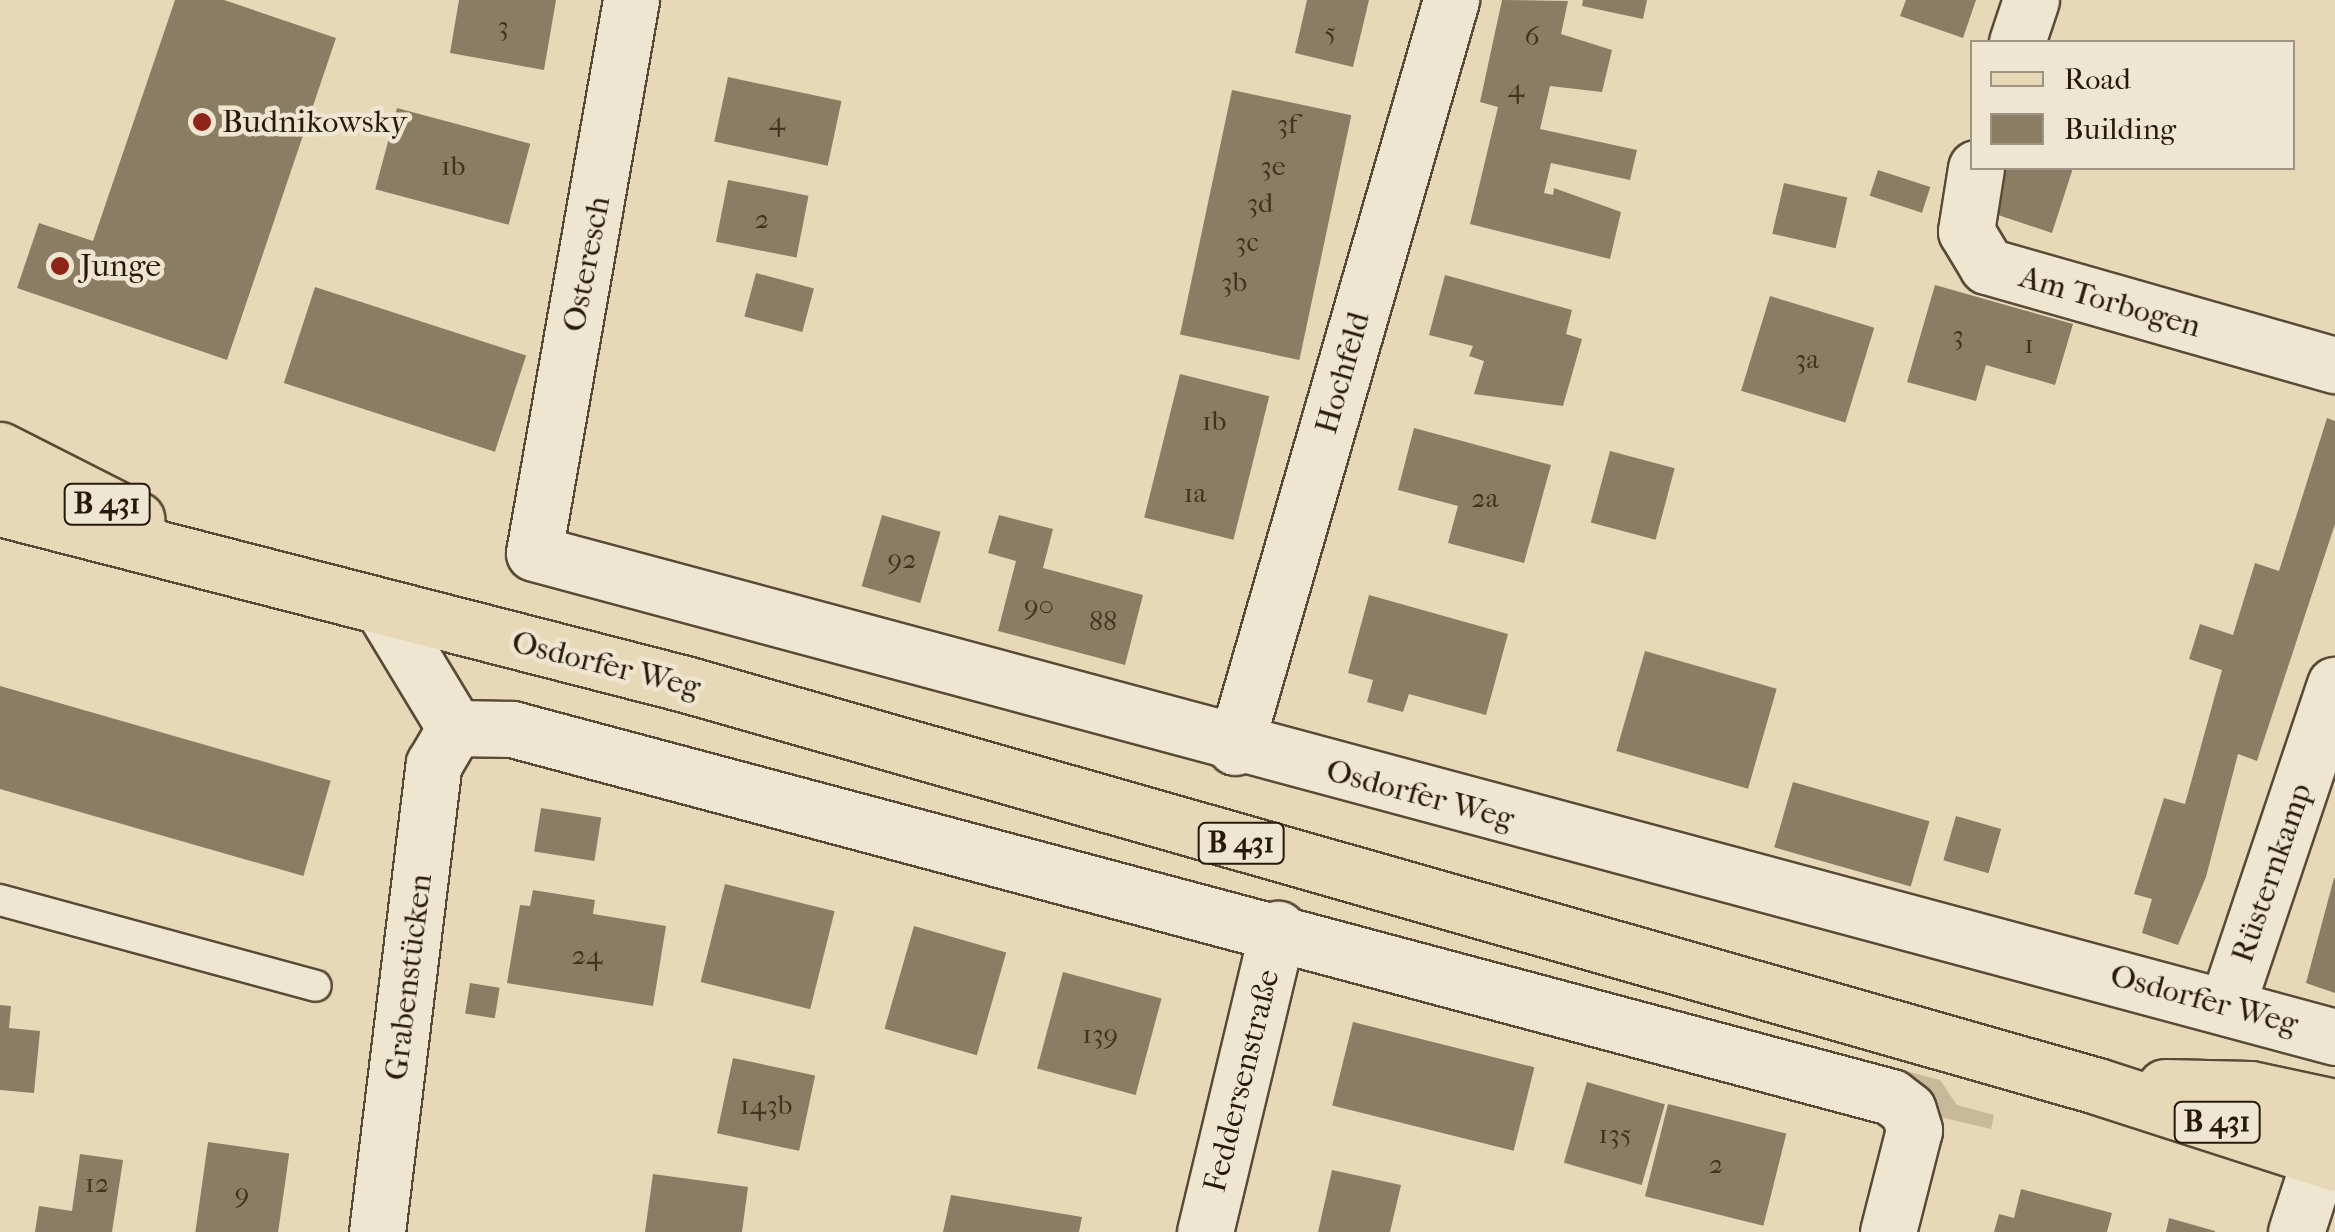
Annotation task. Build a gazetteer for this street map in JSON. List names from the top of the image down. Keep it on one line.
{"streets":{"main road":["B 431","Osdorfer Weg"],"street":["Osteresch","Am Torbogen","Hochfeld","Rüsternkamp","Grabenstücken","Feddersenstraße"]},"crossings":[["Osteresch","Osdorfer Weg"],["Hochfeld","Osdorfer Weg"],["Osdorfer Weg","Rüsternkamp"]],"places":["Budnikowsky","Junge"],"house_numbers":["3","5","6","4","4","3f","1b","3e","3d","2","3c","3b","3","1","3a","1b","1a","2a","92","90","88","24","139","143b","135","2","12","9"],"legend":["Road","Building"]}
